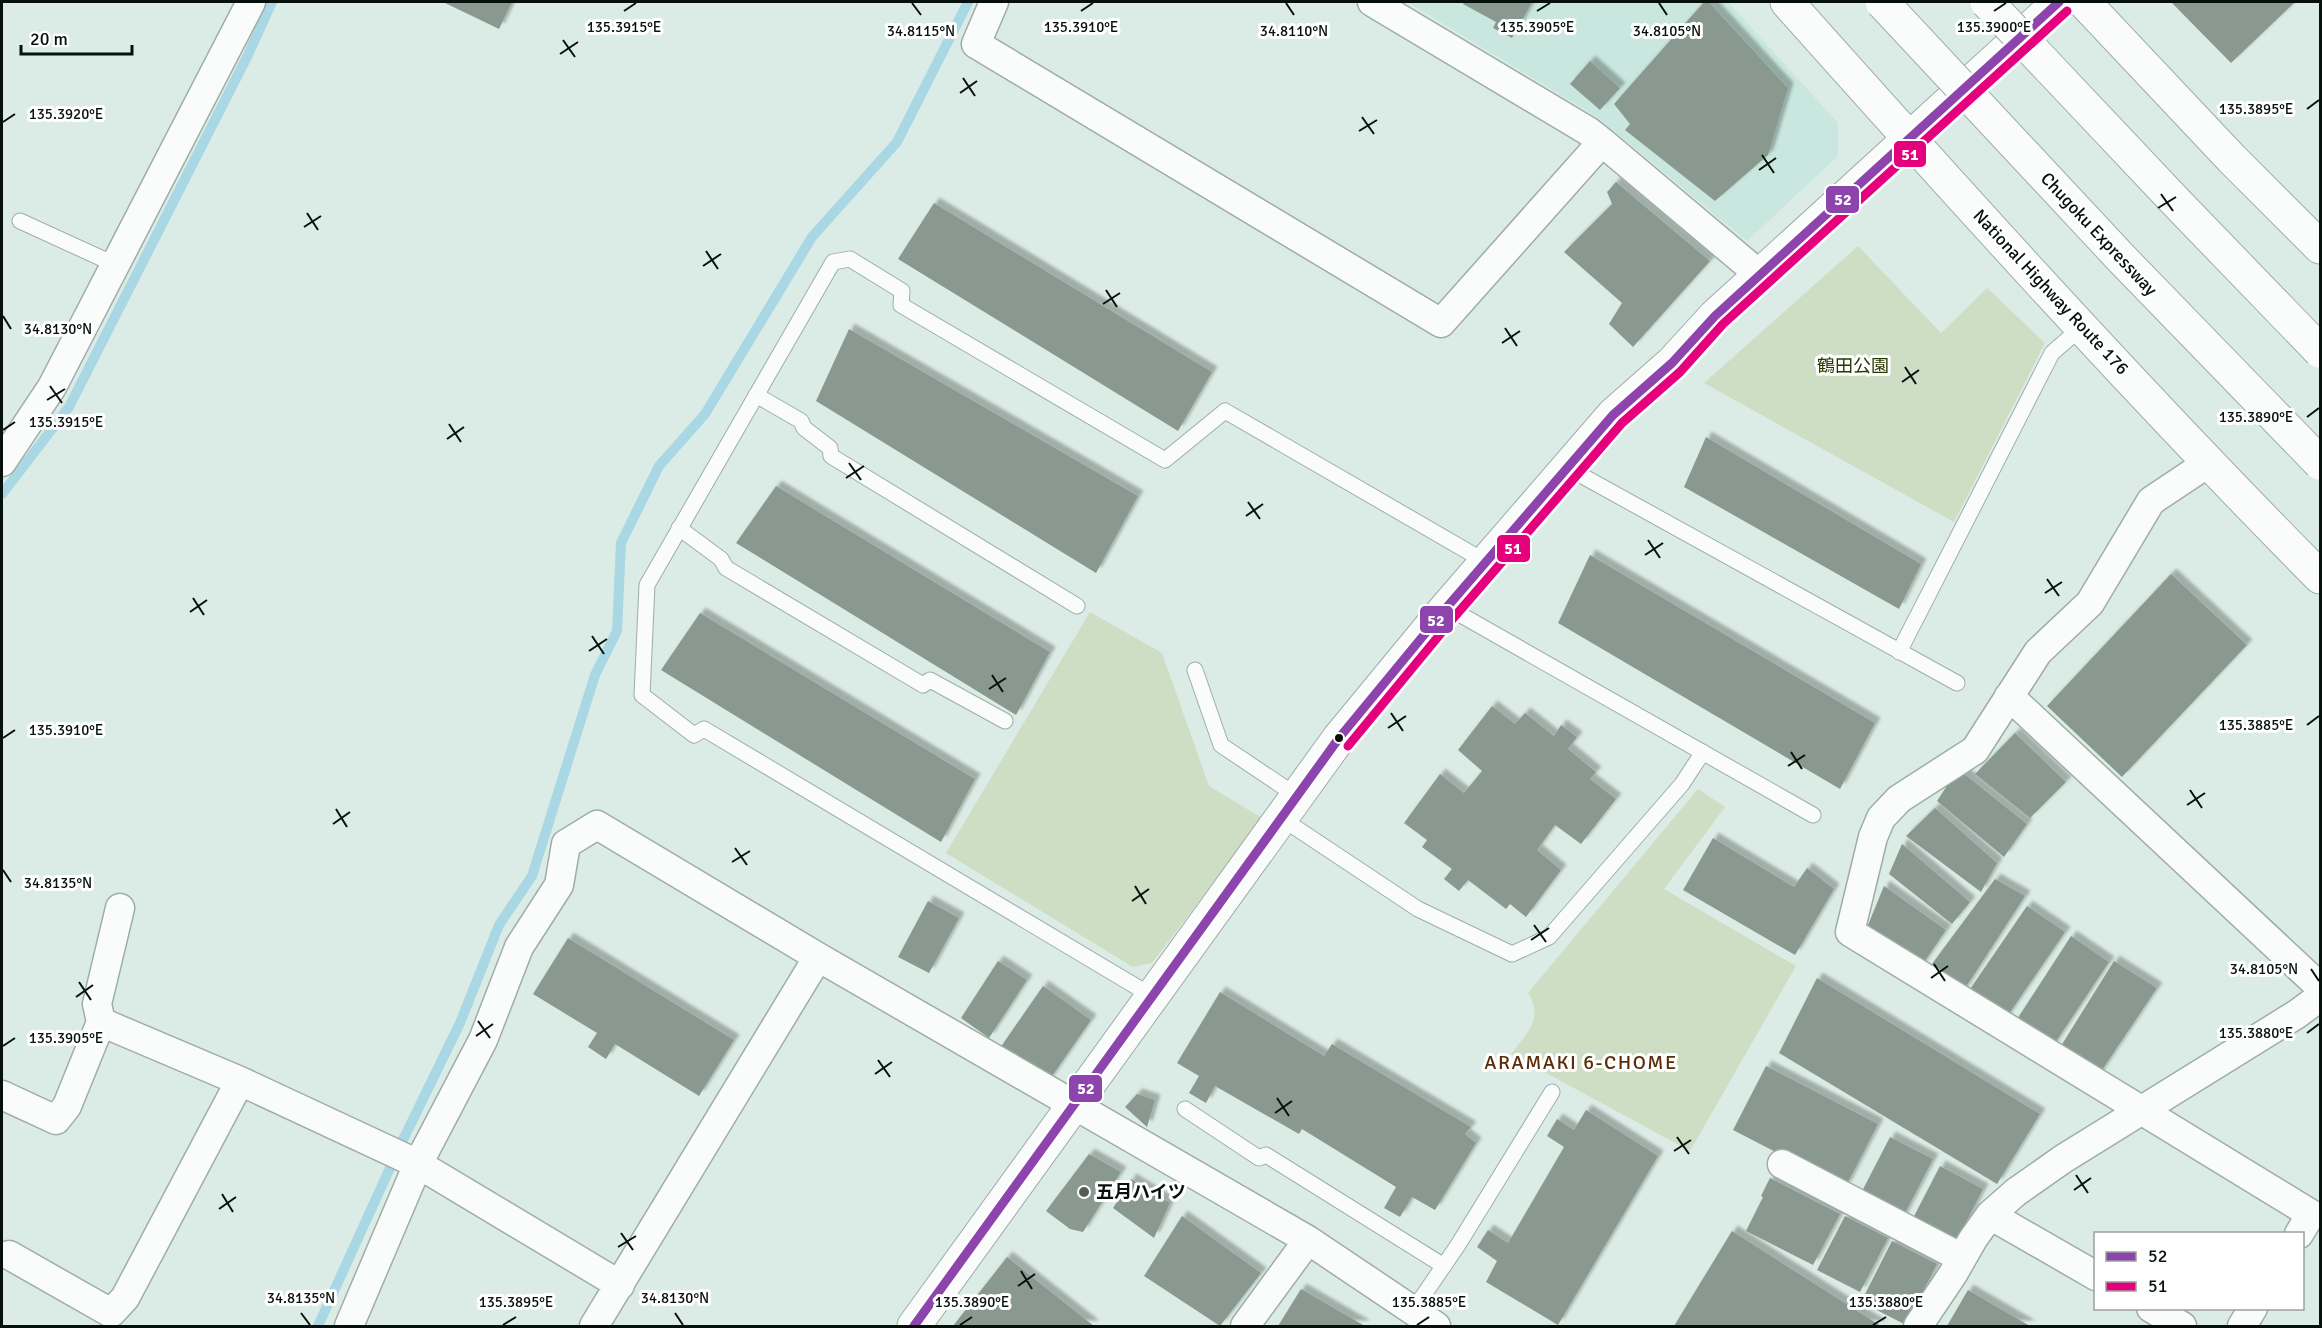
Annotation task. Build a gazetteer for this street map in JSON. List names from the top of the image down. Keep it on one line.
{"streets":{"main road":["Chugoku Expressway","National Highway Route 176"]},"districts":["ARAMAKI 6-CHOME"],"parks":["鶴田公園"],"places":["五月ハイツ"],"lines":["transit line 52","transit line 51"],"legend":["52","51"],"scale_bar":"20 m","coordinates":["135.3915°E","135.3910°E","135.3905°E","135.3900°E","34.8115°N","34.8110°N","34.8105°N","135.3895°E","135.3920°E","34.8130°N","135.3890°E","135.3885°E","34.8135°N","135.3880°E"]}
